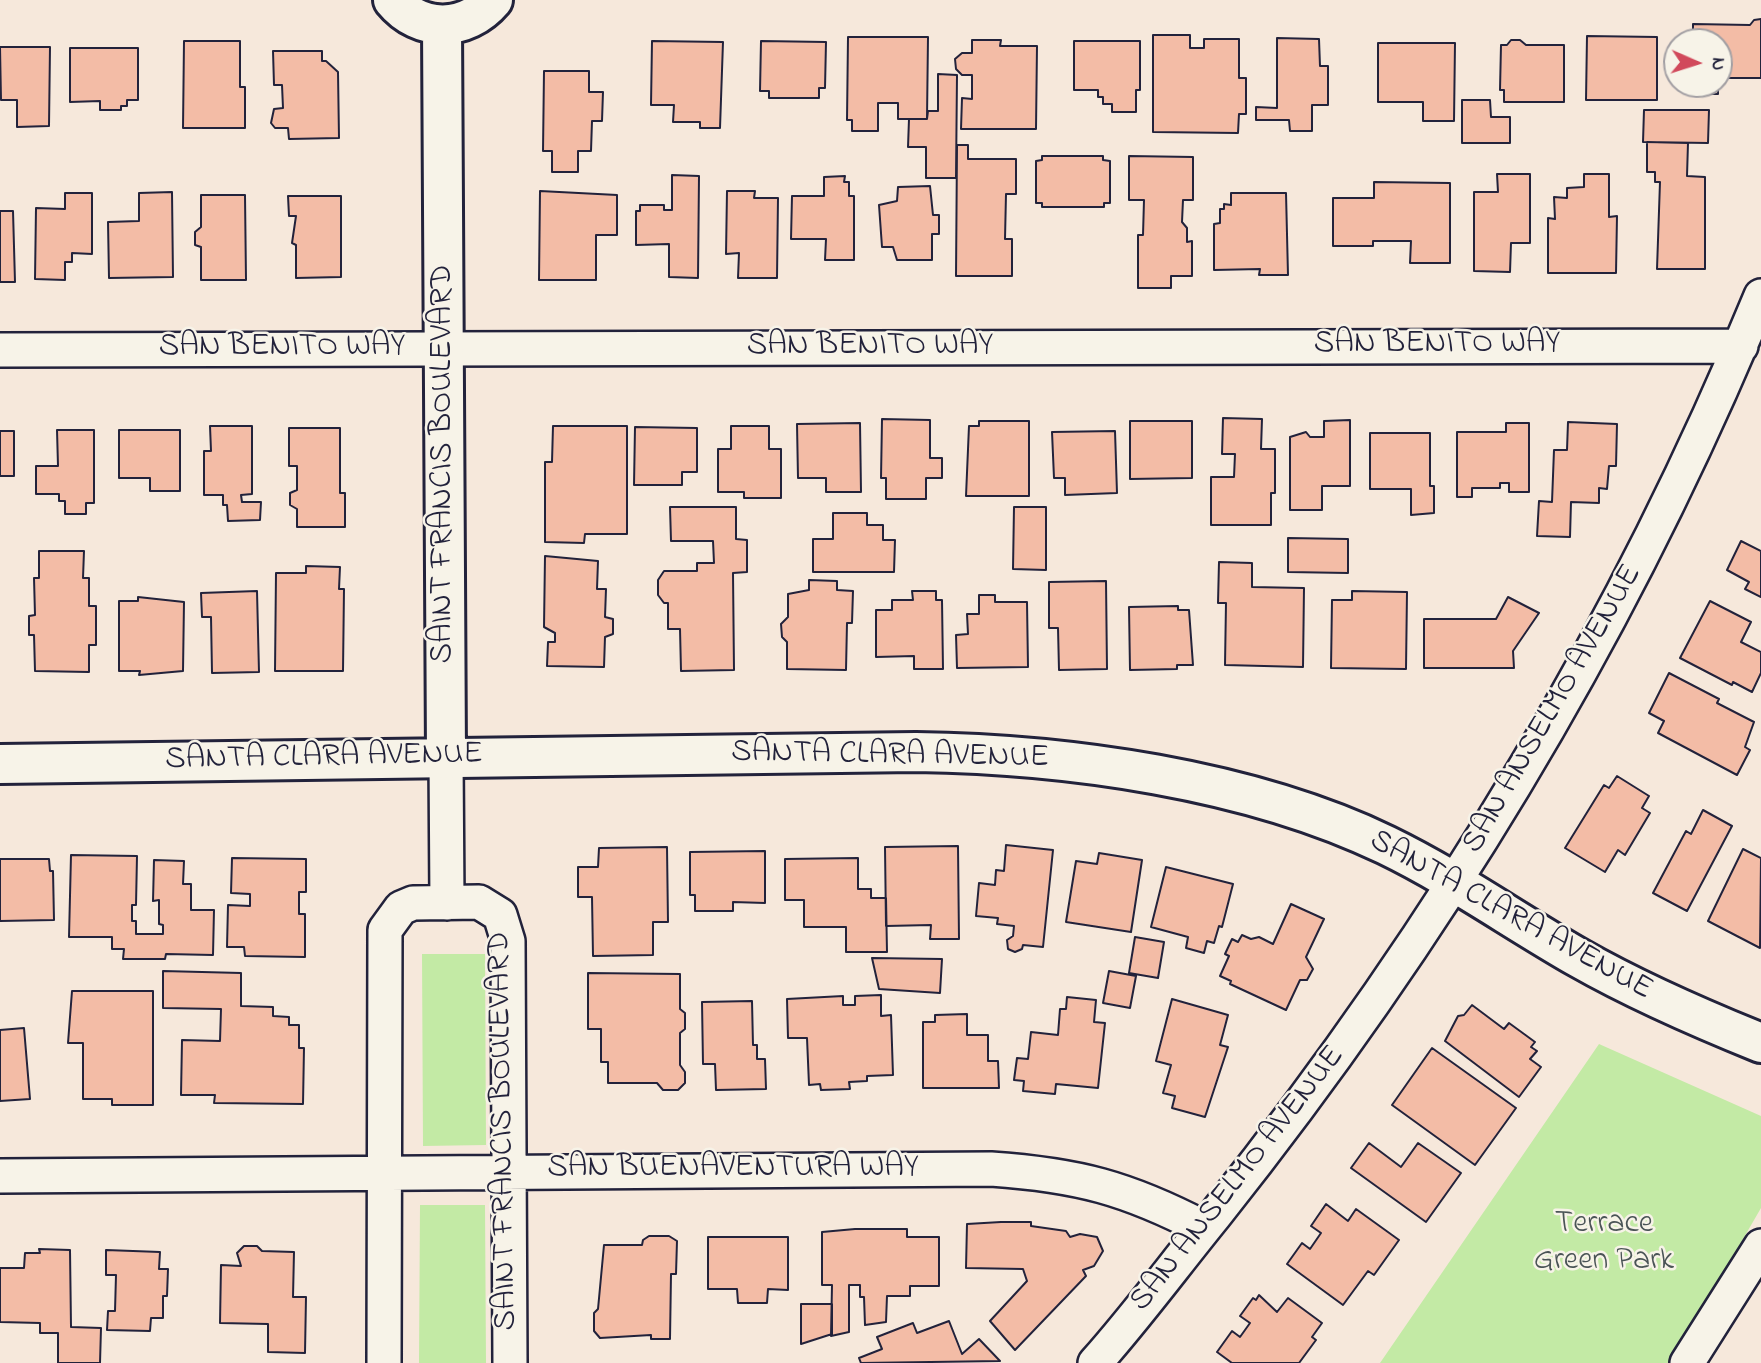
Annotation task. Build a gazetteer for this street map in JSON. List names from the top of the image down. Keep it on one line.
{"streets":{"street":["SAN BENITO WAY","SAINT FRANCIS BOULEVARD","SAN ANSELMO AVENUE","SANTA CLARA AVENUE","SAN BUENAVENTURA WAY"]},"crossings":[["SAN BENITO WAY","SAINT FRANCIS BOULEVARD"],["SAN BENITO WAY","SAN ANSELMO AVENUE"],["SAINT FRANCIS BOULEVARD","SANTA CLARA AVENUE"],["SAINT FRANCIS BOULEVARD","SAN BUENAVENTURA WAY"],["SAN ANSELMO AVENUE","SANTA CLARA AVENUE"],["SAN ANSELMO AVENUE","SAN BUENAVENTURA WAY"]],"parks":["Terrace Green Park"],"north":"right"}
